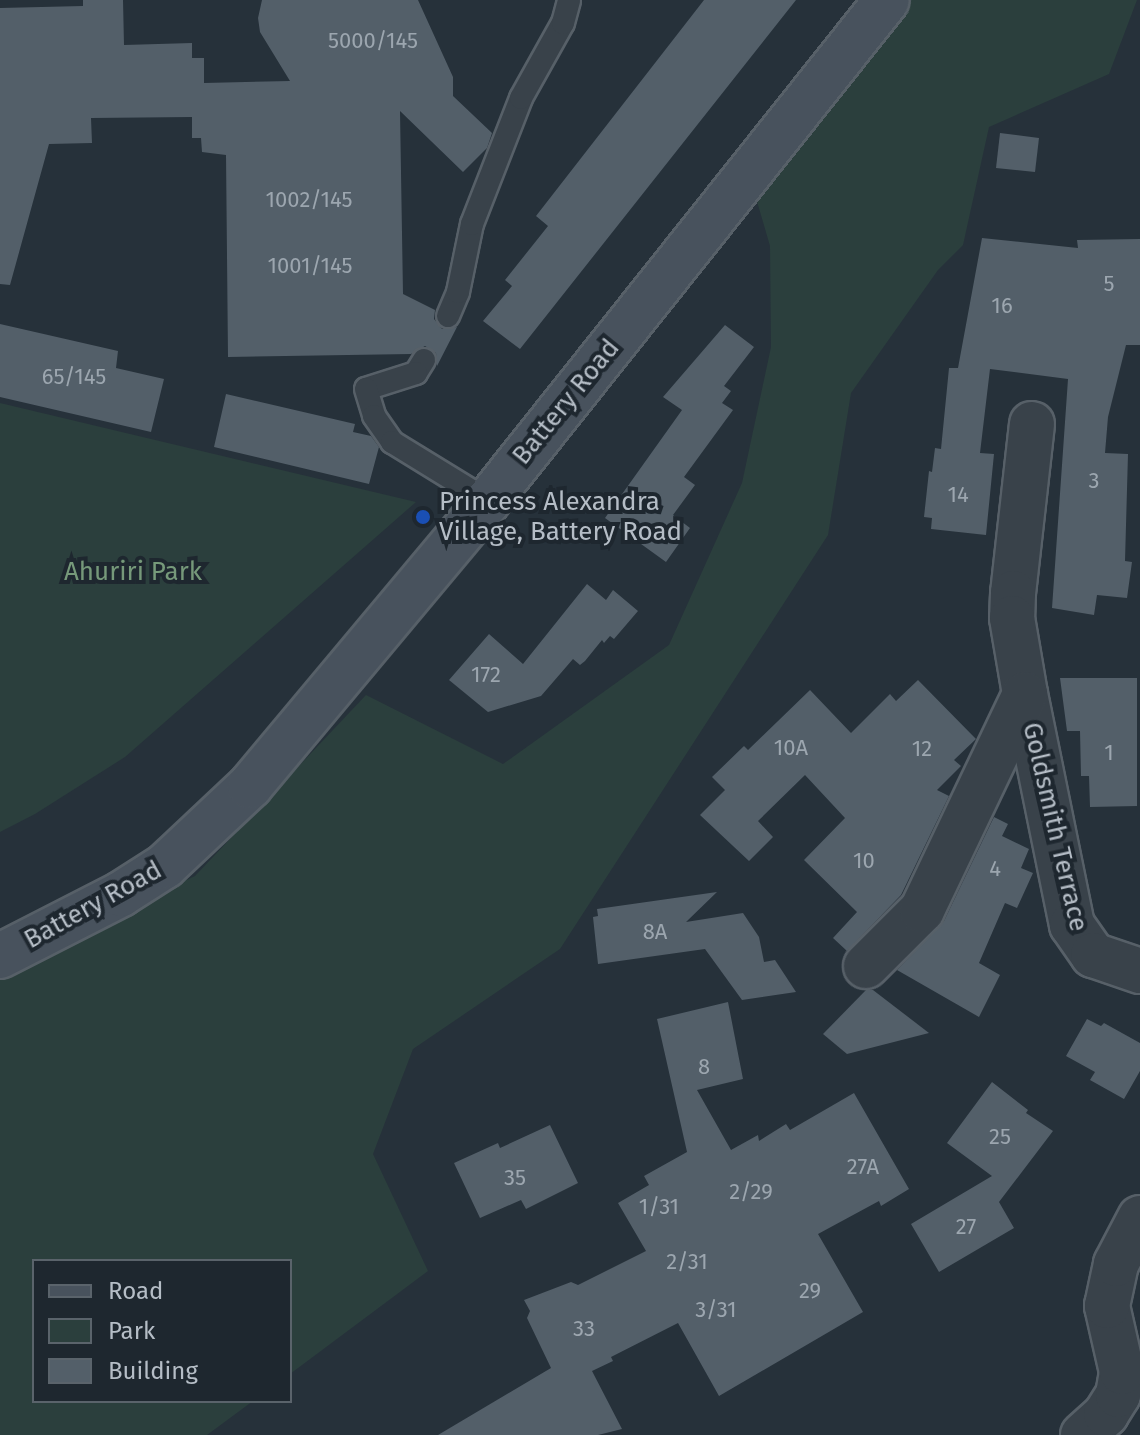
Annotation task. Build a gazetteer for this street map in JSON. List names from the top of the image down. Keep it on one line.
{"streets":{"street":["Battery Road","Goldsmith Terrace"]},"parks":["Ahuriri Park"],"places":["Princess Alexandra Village, Battery Road"],"house_numbers":["5000/145","1002/145","1001/145","5","16","65/145","3","14","172","10A","12","1","10","4","8A","8","25","27A","35","2/29","1/31","27","2/31","29","3/31","33"],"legend":["Road","Park","Building"]}
